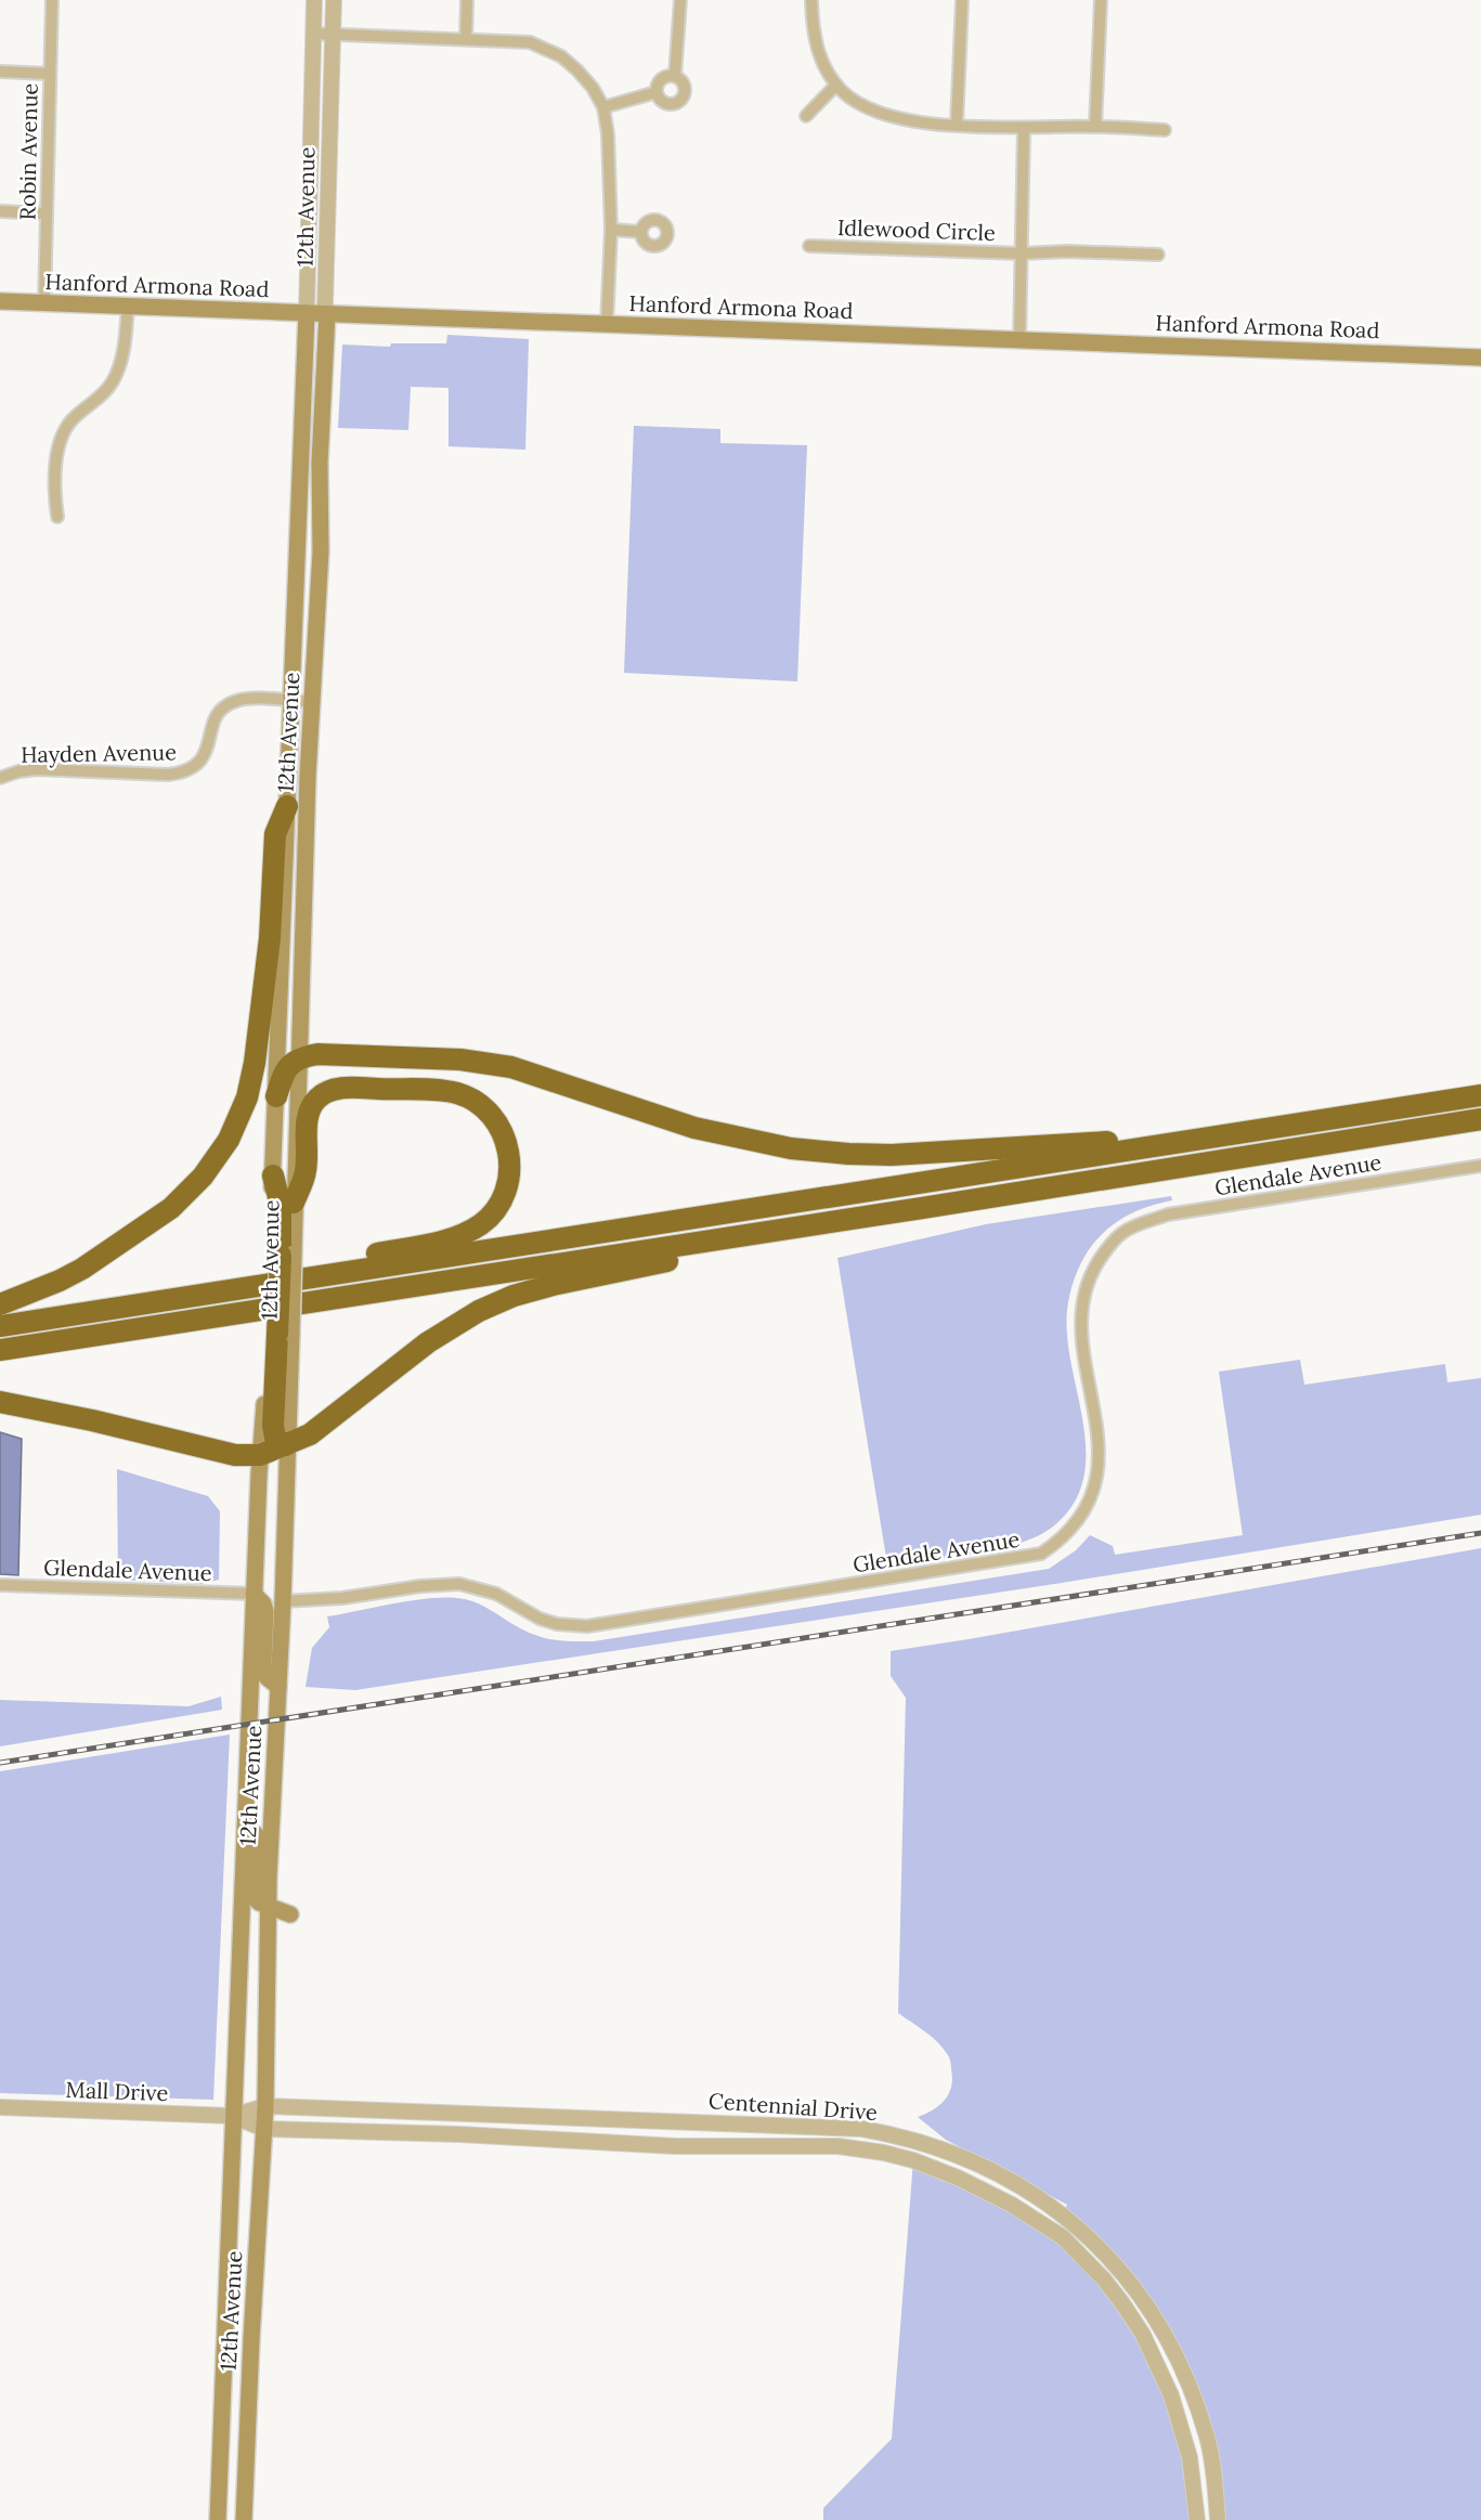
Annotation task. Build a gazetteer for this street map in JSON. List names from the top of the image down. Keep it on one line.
{"streets":{"main road":["12th Avenue","Hanford Armona Road"],"street":["Robin Avenue","Idlewood Circle","Hayden Avenue","Glendale Avenue","Mall Drive","Centennial Drive"]},"crossings":[["Robin Avenue","Hanford Armona Road"],["12th Avenue","Hanford Armona Road"],["12th Avenue","Hayden Avenue"],["12th Avenue","Glendale Avenue"],["12th Avenue","Mall Drive"],["12th Avenue","Centennial Drive"],["Mall Drive","Centennial Drive"]]}
